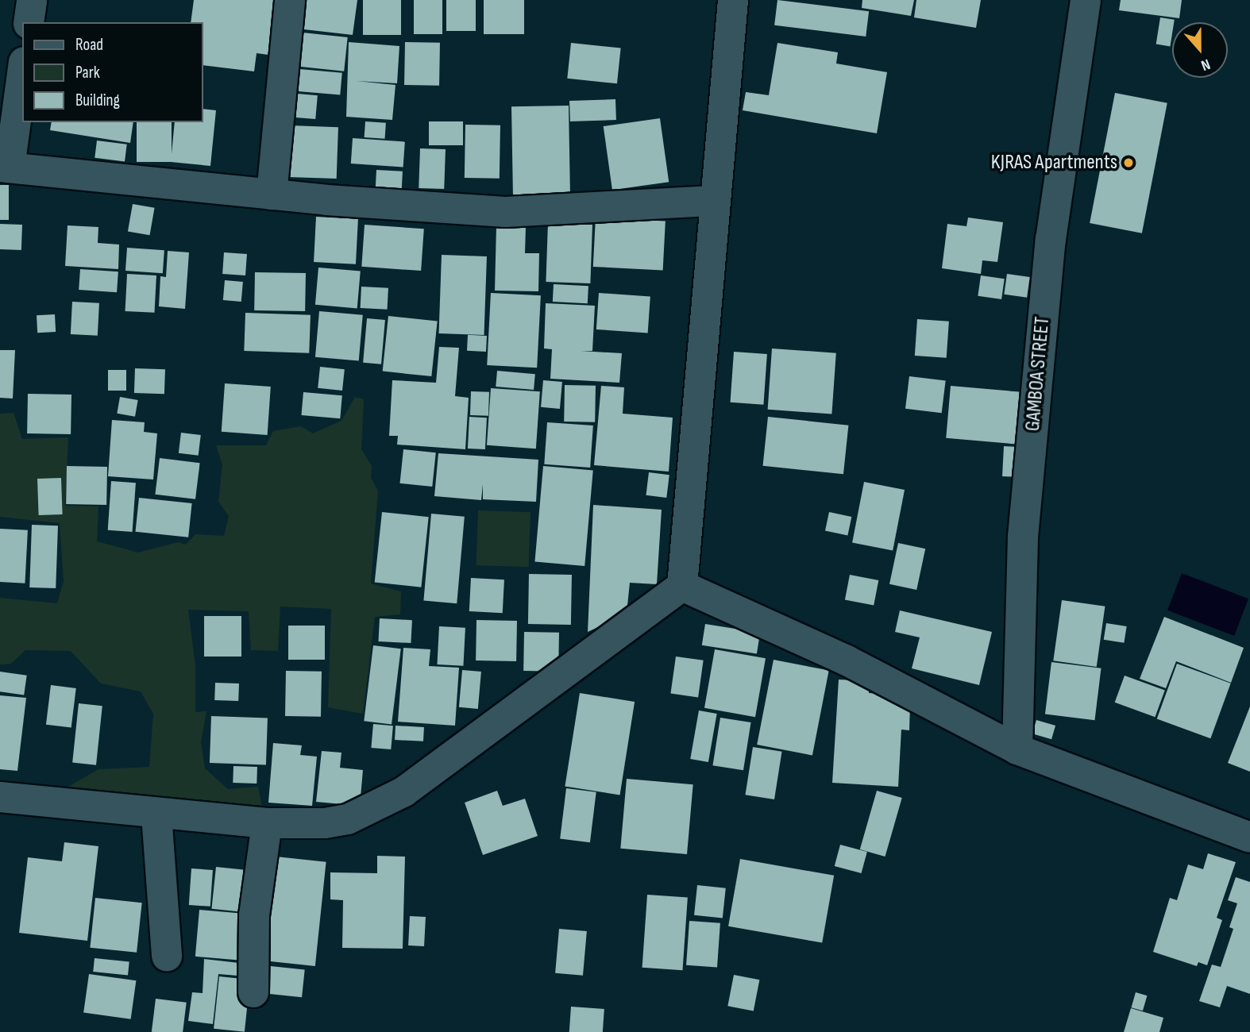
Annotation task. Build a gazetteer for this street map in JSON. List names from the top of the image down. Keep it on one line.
{"streets":{"street":["GAMBOA STREET"]},"places":["KJRAS Apartments"],"legend":["Road","Park","Building"],"north":"bottom"}
